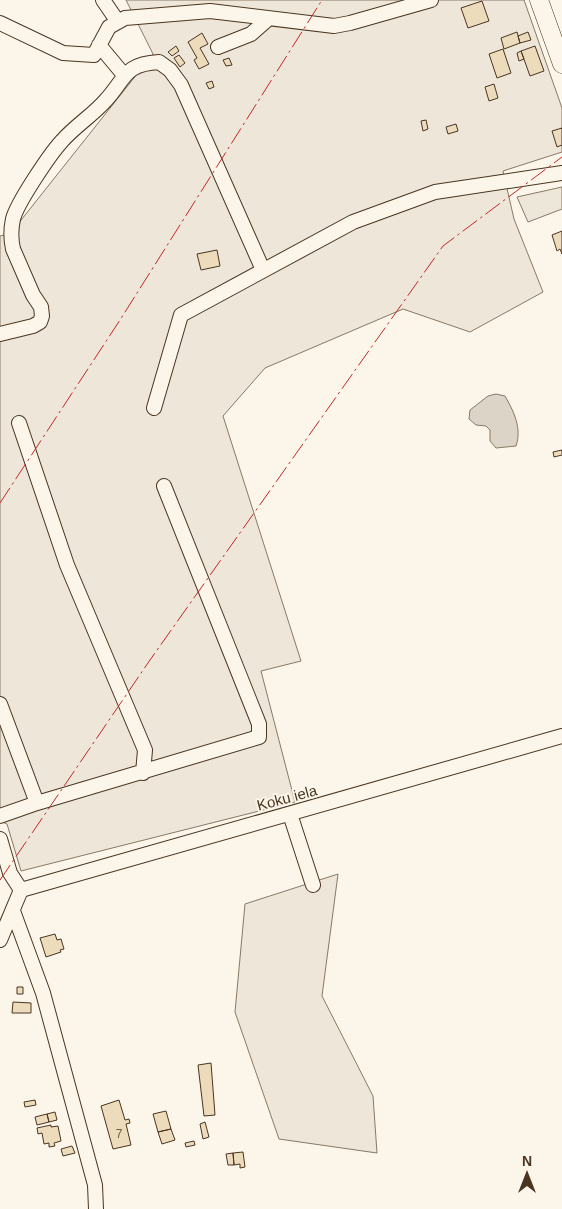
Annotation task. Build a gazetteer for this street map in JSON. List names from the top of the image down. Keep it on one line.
{"streets":{"street":["Koku iela"]},"house_numbers":["7"],"north":"top"}
